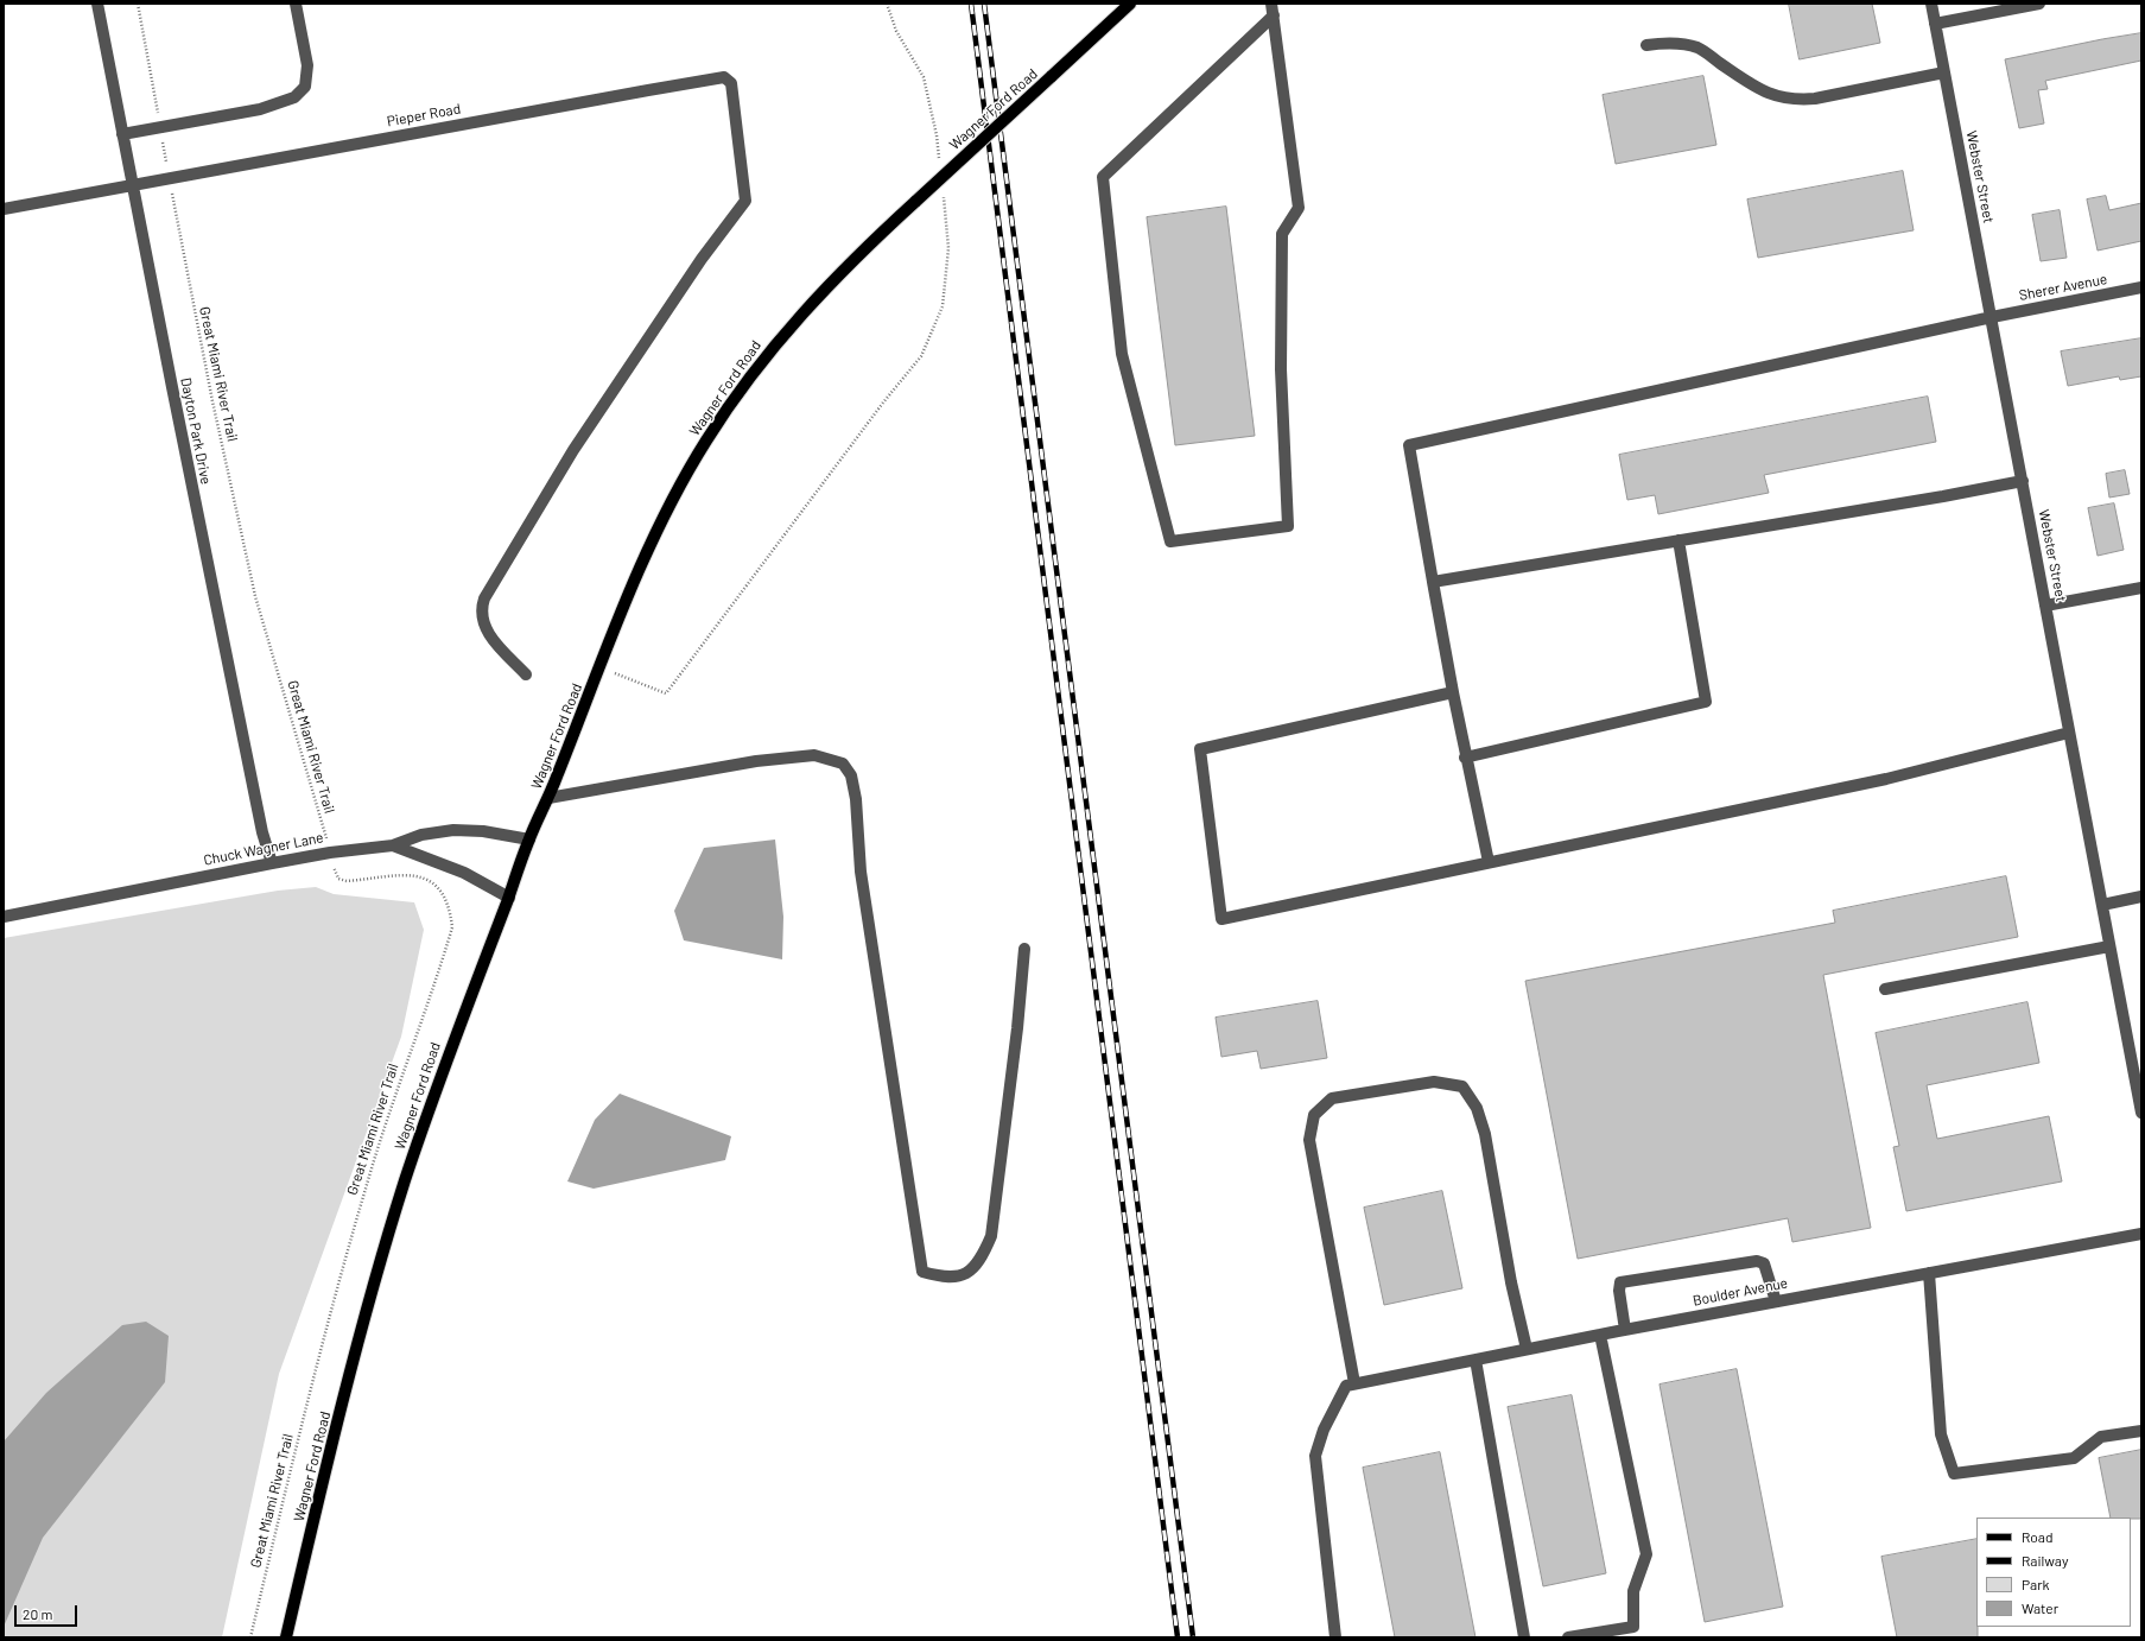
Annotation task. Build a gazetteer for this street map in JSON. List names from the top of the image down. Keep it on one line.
{"streets":{"main road":["Wagner Ford Road"],"street":["Pieper Road","Webster Street","Sherer Avenue","Dayton Park Drive","Chuck Wagner Lane","Boulder Avenue"],"path":["Great Miami River Trail"]},"crossings":[["Wagner Ford Road","Chuck Wagner Lane"],["Pieper Road","Great Miami River Trail"],["Pieper Road","Dayton Park Drive"],["Webster Street","Sherer Avenue"],["Great Miami River Trail","Chuck Wagner Lane"],["Dayton Park Drive","Chuck Wagner Lane"]],"legend":["Road","Railway","Park","Water"],"scale_bar":"20 m"}
